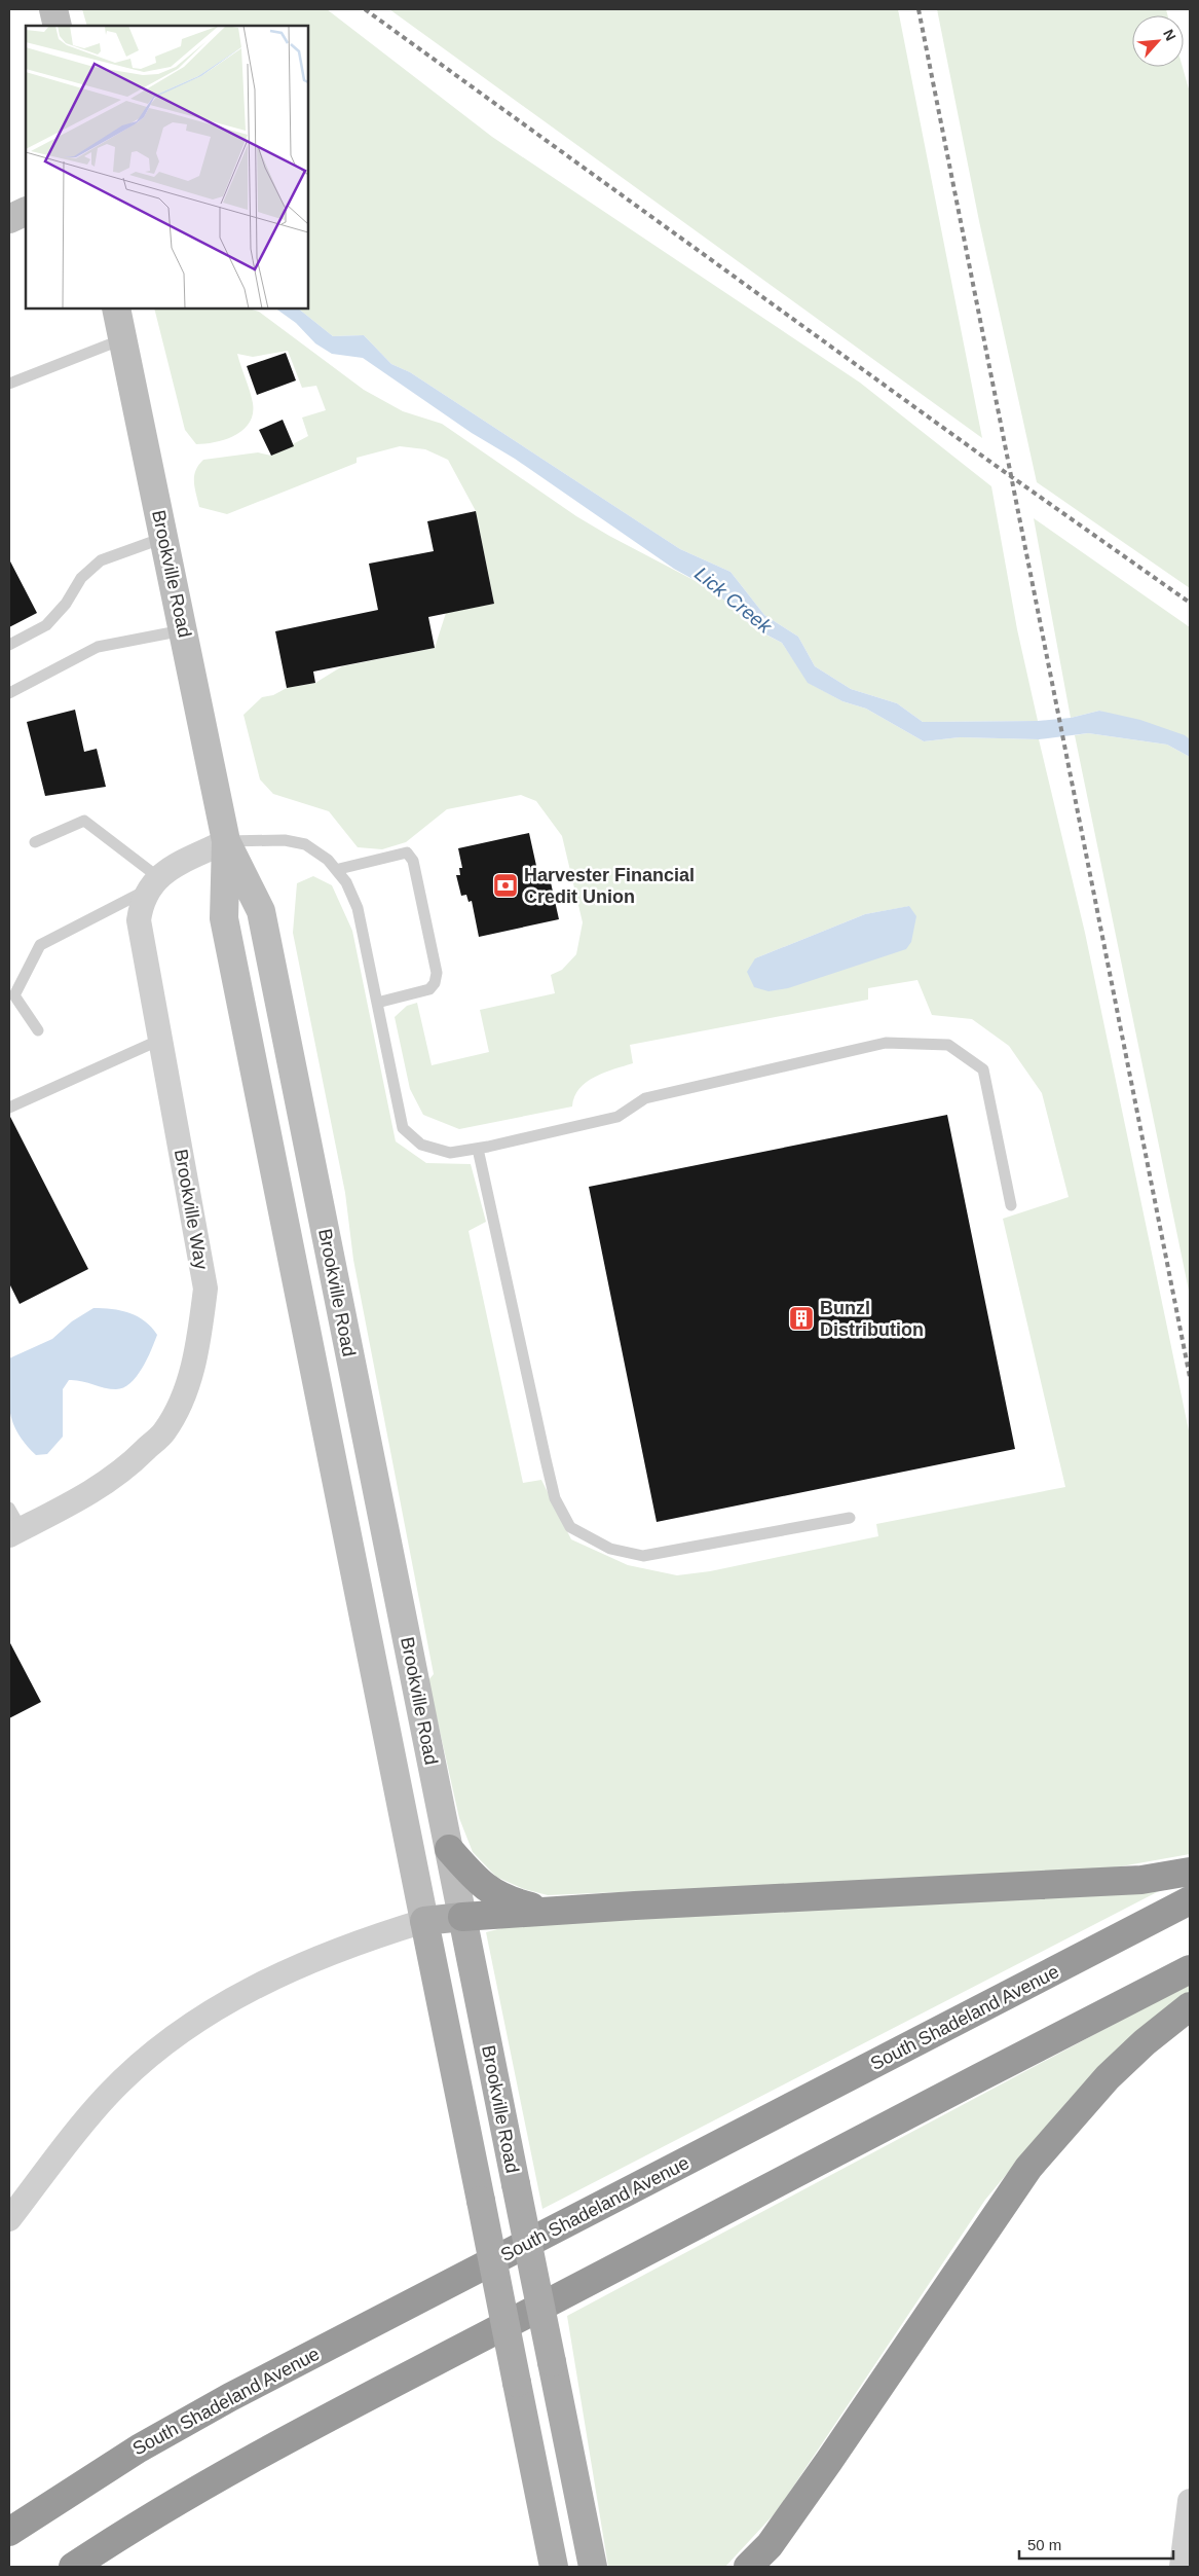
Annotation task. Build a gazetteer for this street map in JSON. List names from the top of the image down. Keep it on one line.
{"streets":{"highway":["South Shadeland Avenue"],"main road":["Brookville Road"],"street":["Brookville Way"]},"water":["Lick Creek"],"places":{"bank":["Harvester Financial Credit Union"],"building":["Bunzl Distribution"]},"scale_bar":"50 m","north":"top right"}
